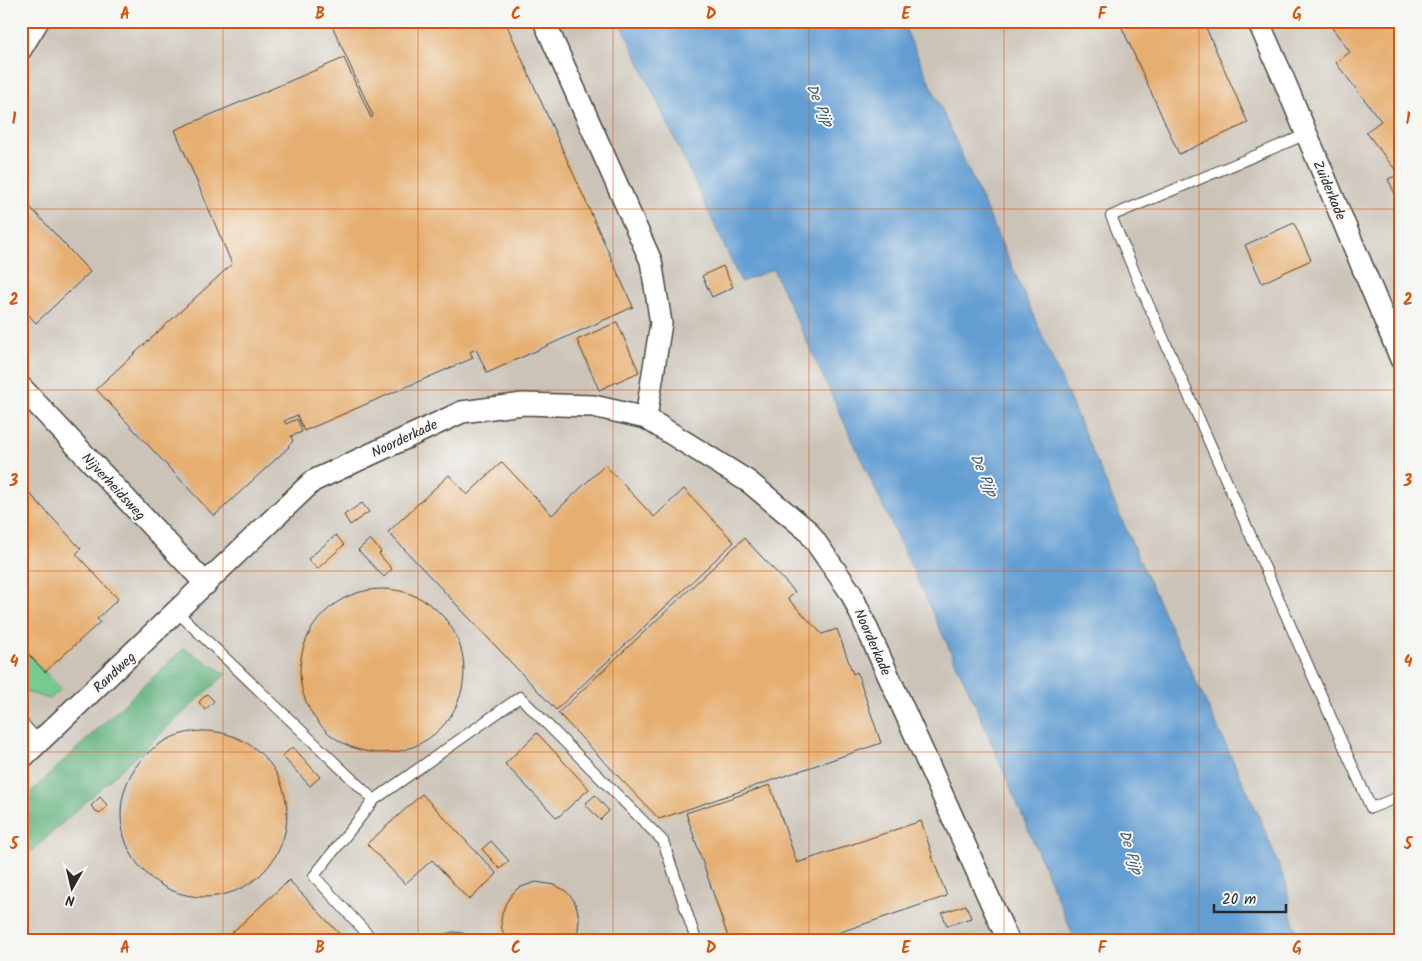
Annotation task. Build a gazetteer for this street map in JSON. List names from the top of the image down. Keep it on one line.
{"streets":{"street":["Zuiderkade","Noorderkade","Nijverheidsweg","Randweg"]},"crossings":[["Noorderkade","Nijverheidsweg"],["Noorderkade","Randweg"],["Nijverheidsweg","Randweg"]],"water":["De Pijp"],"scale_bar":"20 m","north":"bottom","grid":{"columns":["A","B","C","D","E","F","G"],"rows":["1","2","3","4","5"]}}
